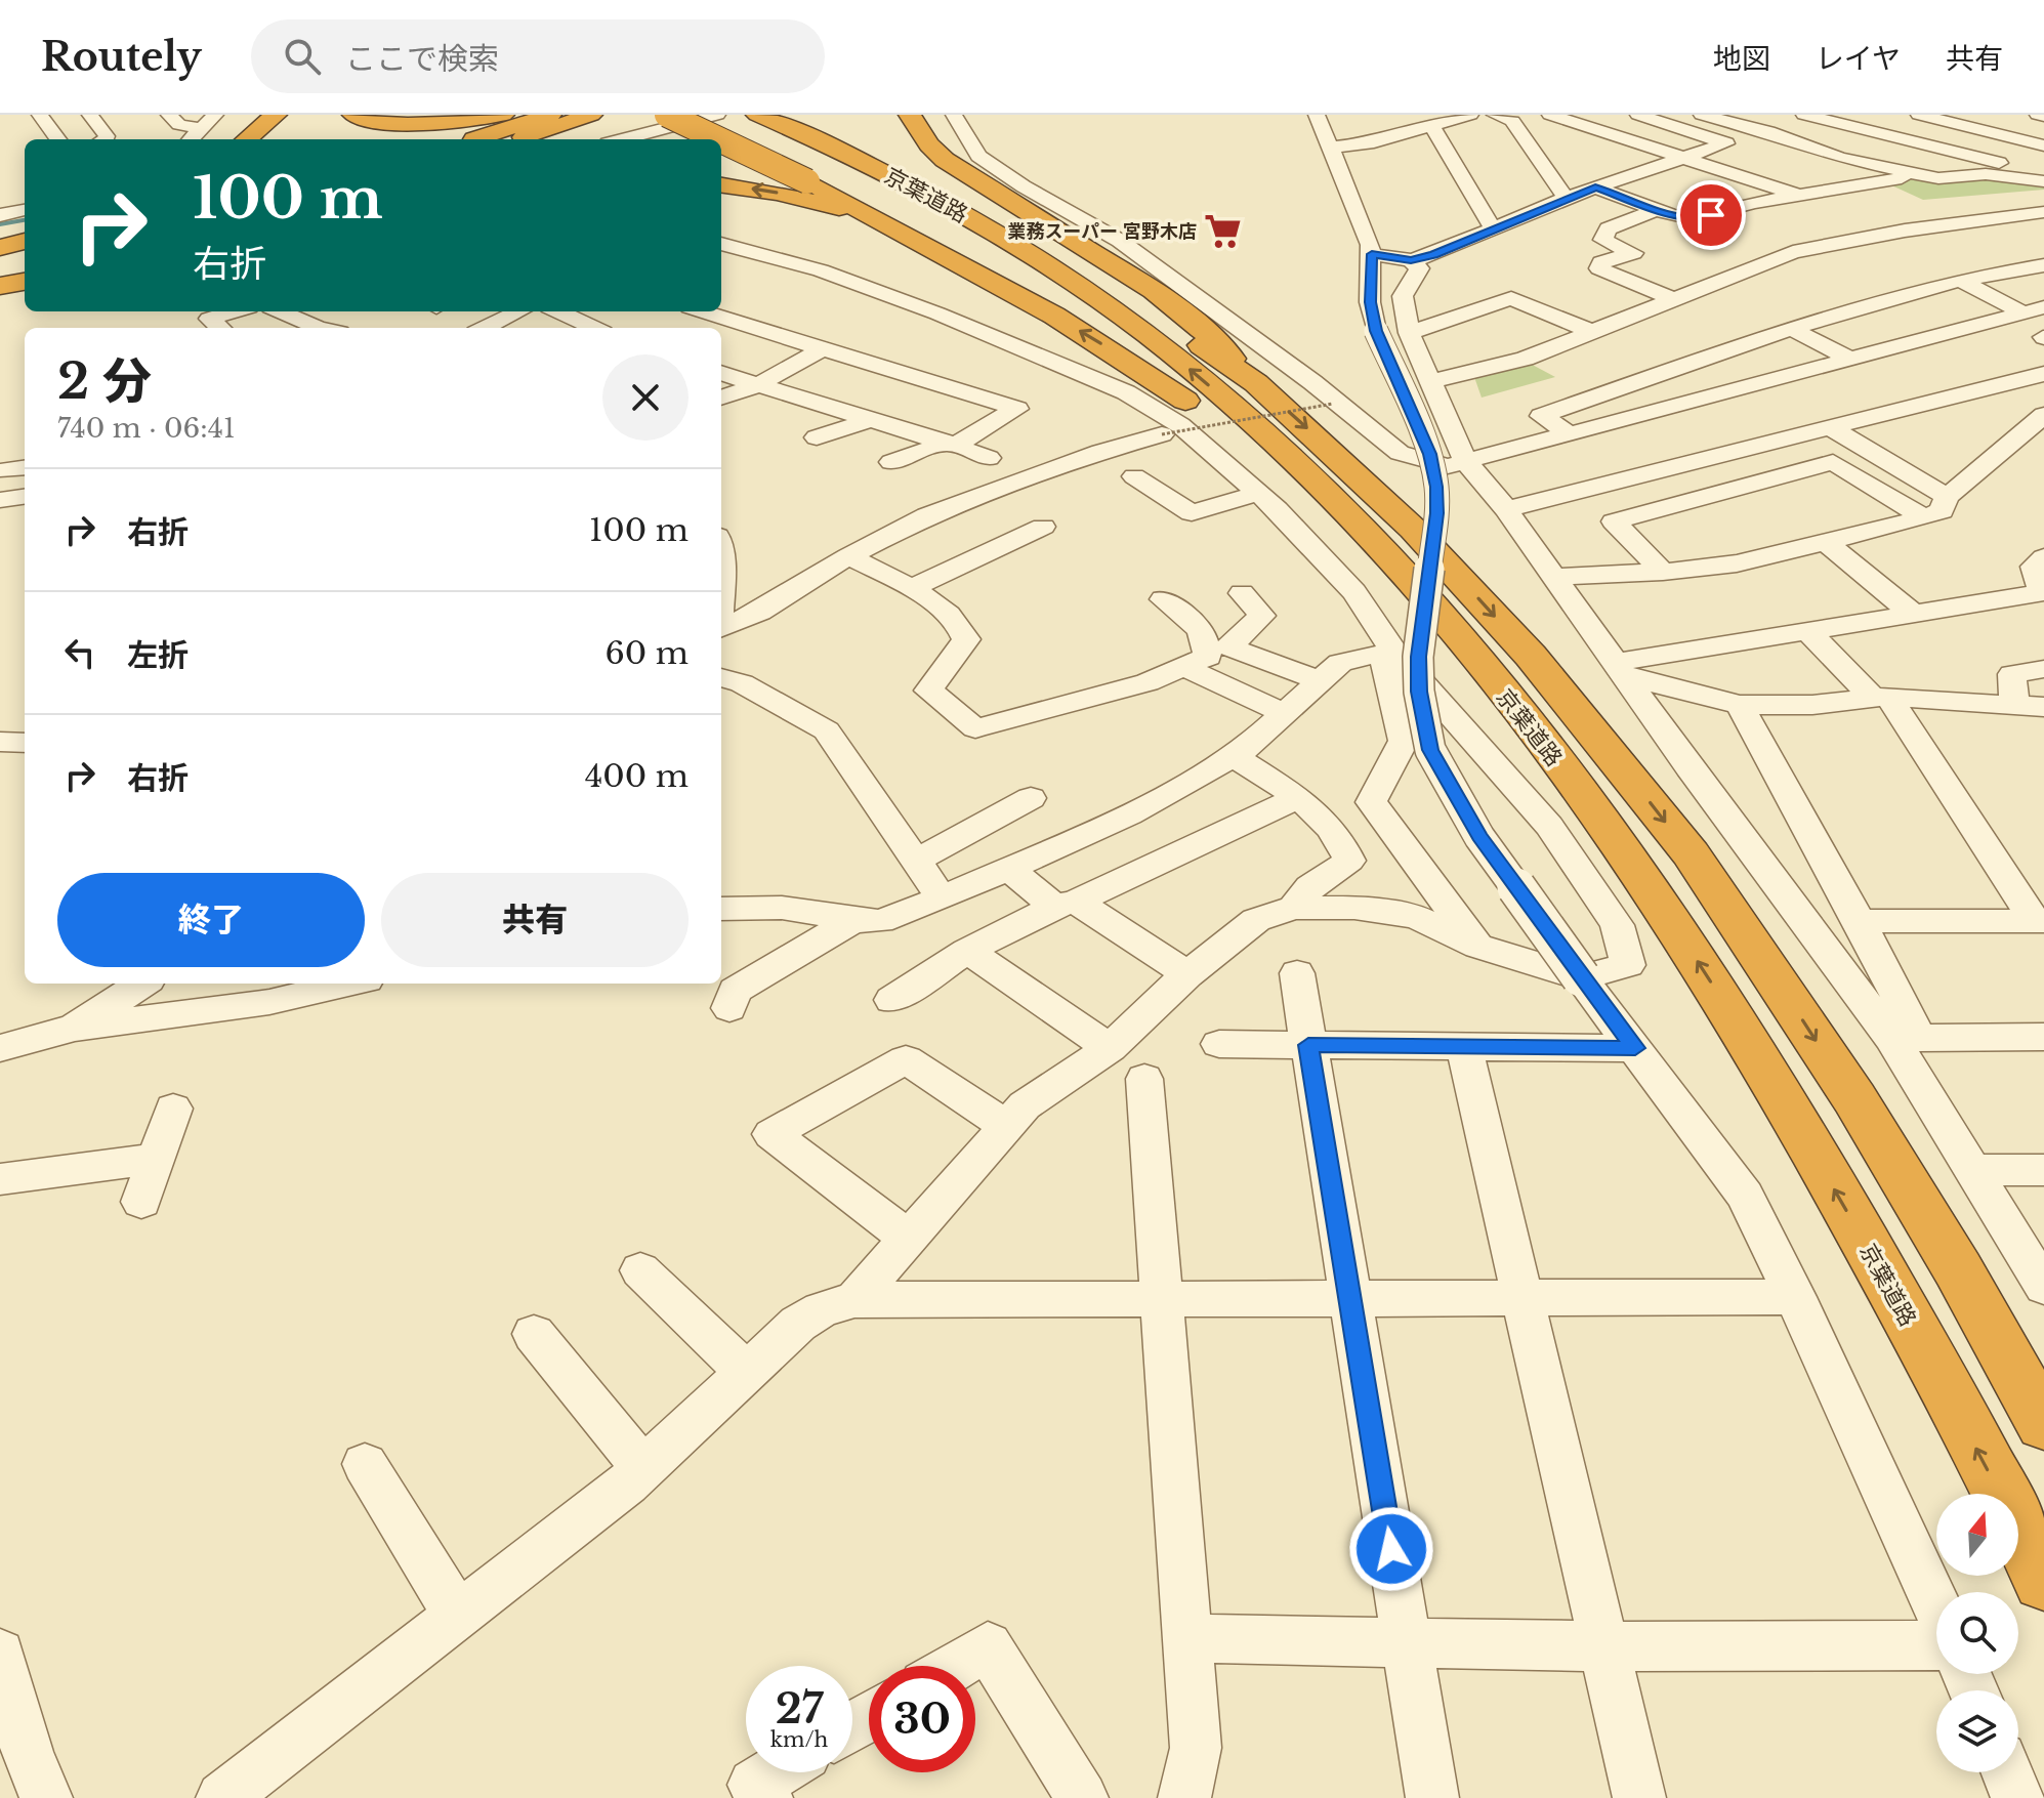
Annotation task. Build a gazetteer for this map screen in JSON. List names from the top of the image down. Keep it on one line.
{"streets":{"highway":["京葉道路"]},"places":{"supermarket":["業務スーパー 宮野木店"]},"north":"top","page":{"header":"Routely","search":"ここで検索","nav":["地図","レイヤ","共有"],"turn":["100 m","右折"],"heading":["2 分","740 m · 06:41"],"list":[{"name":"右折","value":"100 m"},{"name":"左折","value":"60 m"},{"name":"右折","value":"400 m"}],"buttons":["終了","共有"],"speed":"27 km/h","limit":"30"}}
